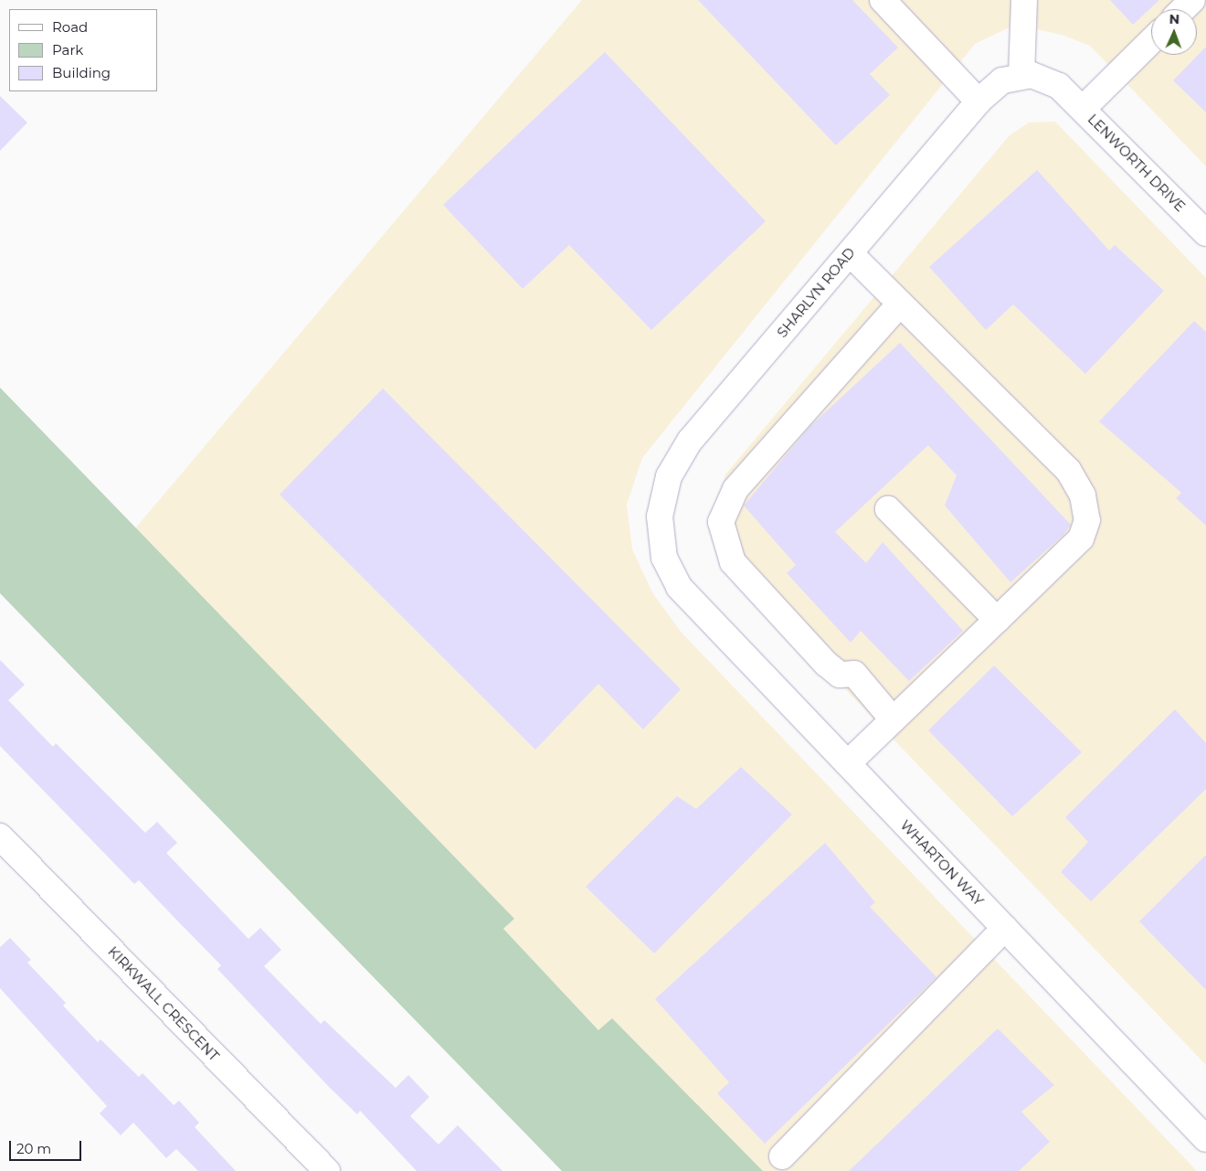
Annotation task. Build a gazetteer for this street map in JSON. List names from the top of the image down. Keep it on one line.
{"streets":{"street":["LENWORTH DRIVE","SHARLYN ROAD","WHARTON WAY","KIRKWALL CRESCENT"]},"crossings":[["LENWORTH DRIVE","SHARLYN ROAD"],["SHARLYN ROAD","WHARTON WAY"]],"legend":["Road","Park","Building"],"scale_bar":"20 m","north":"top"}
